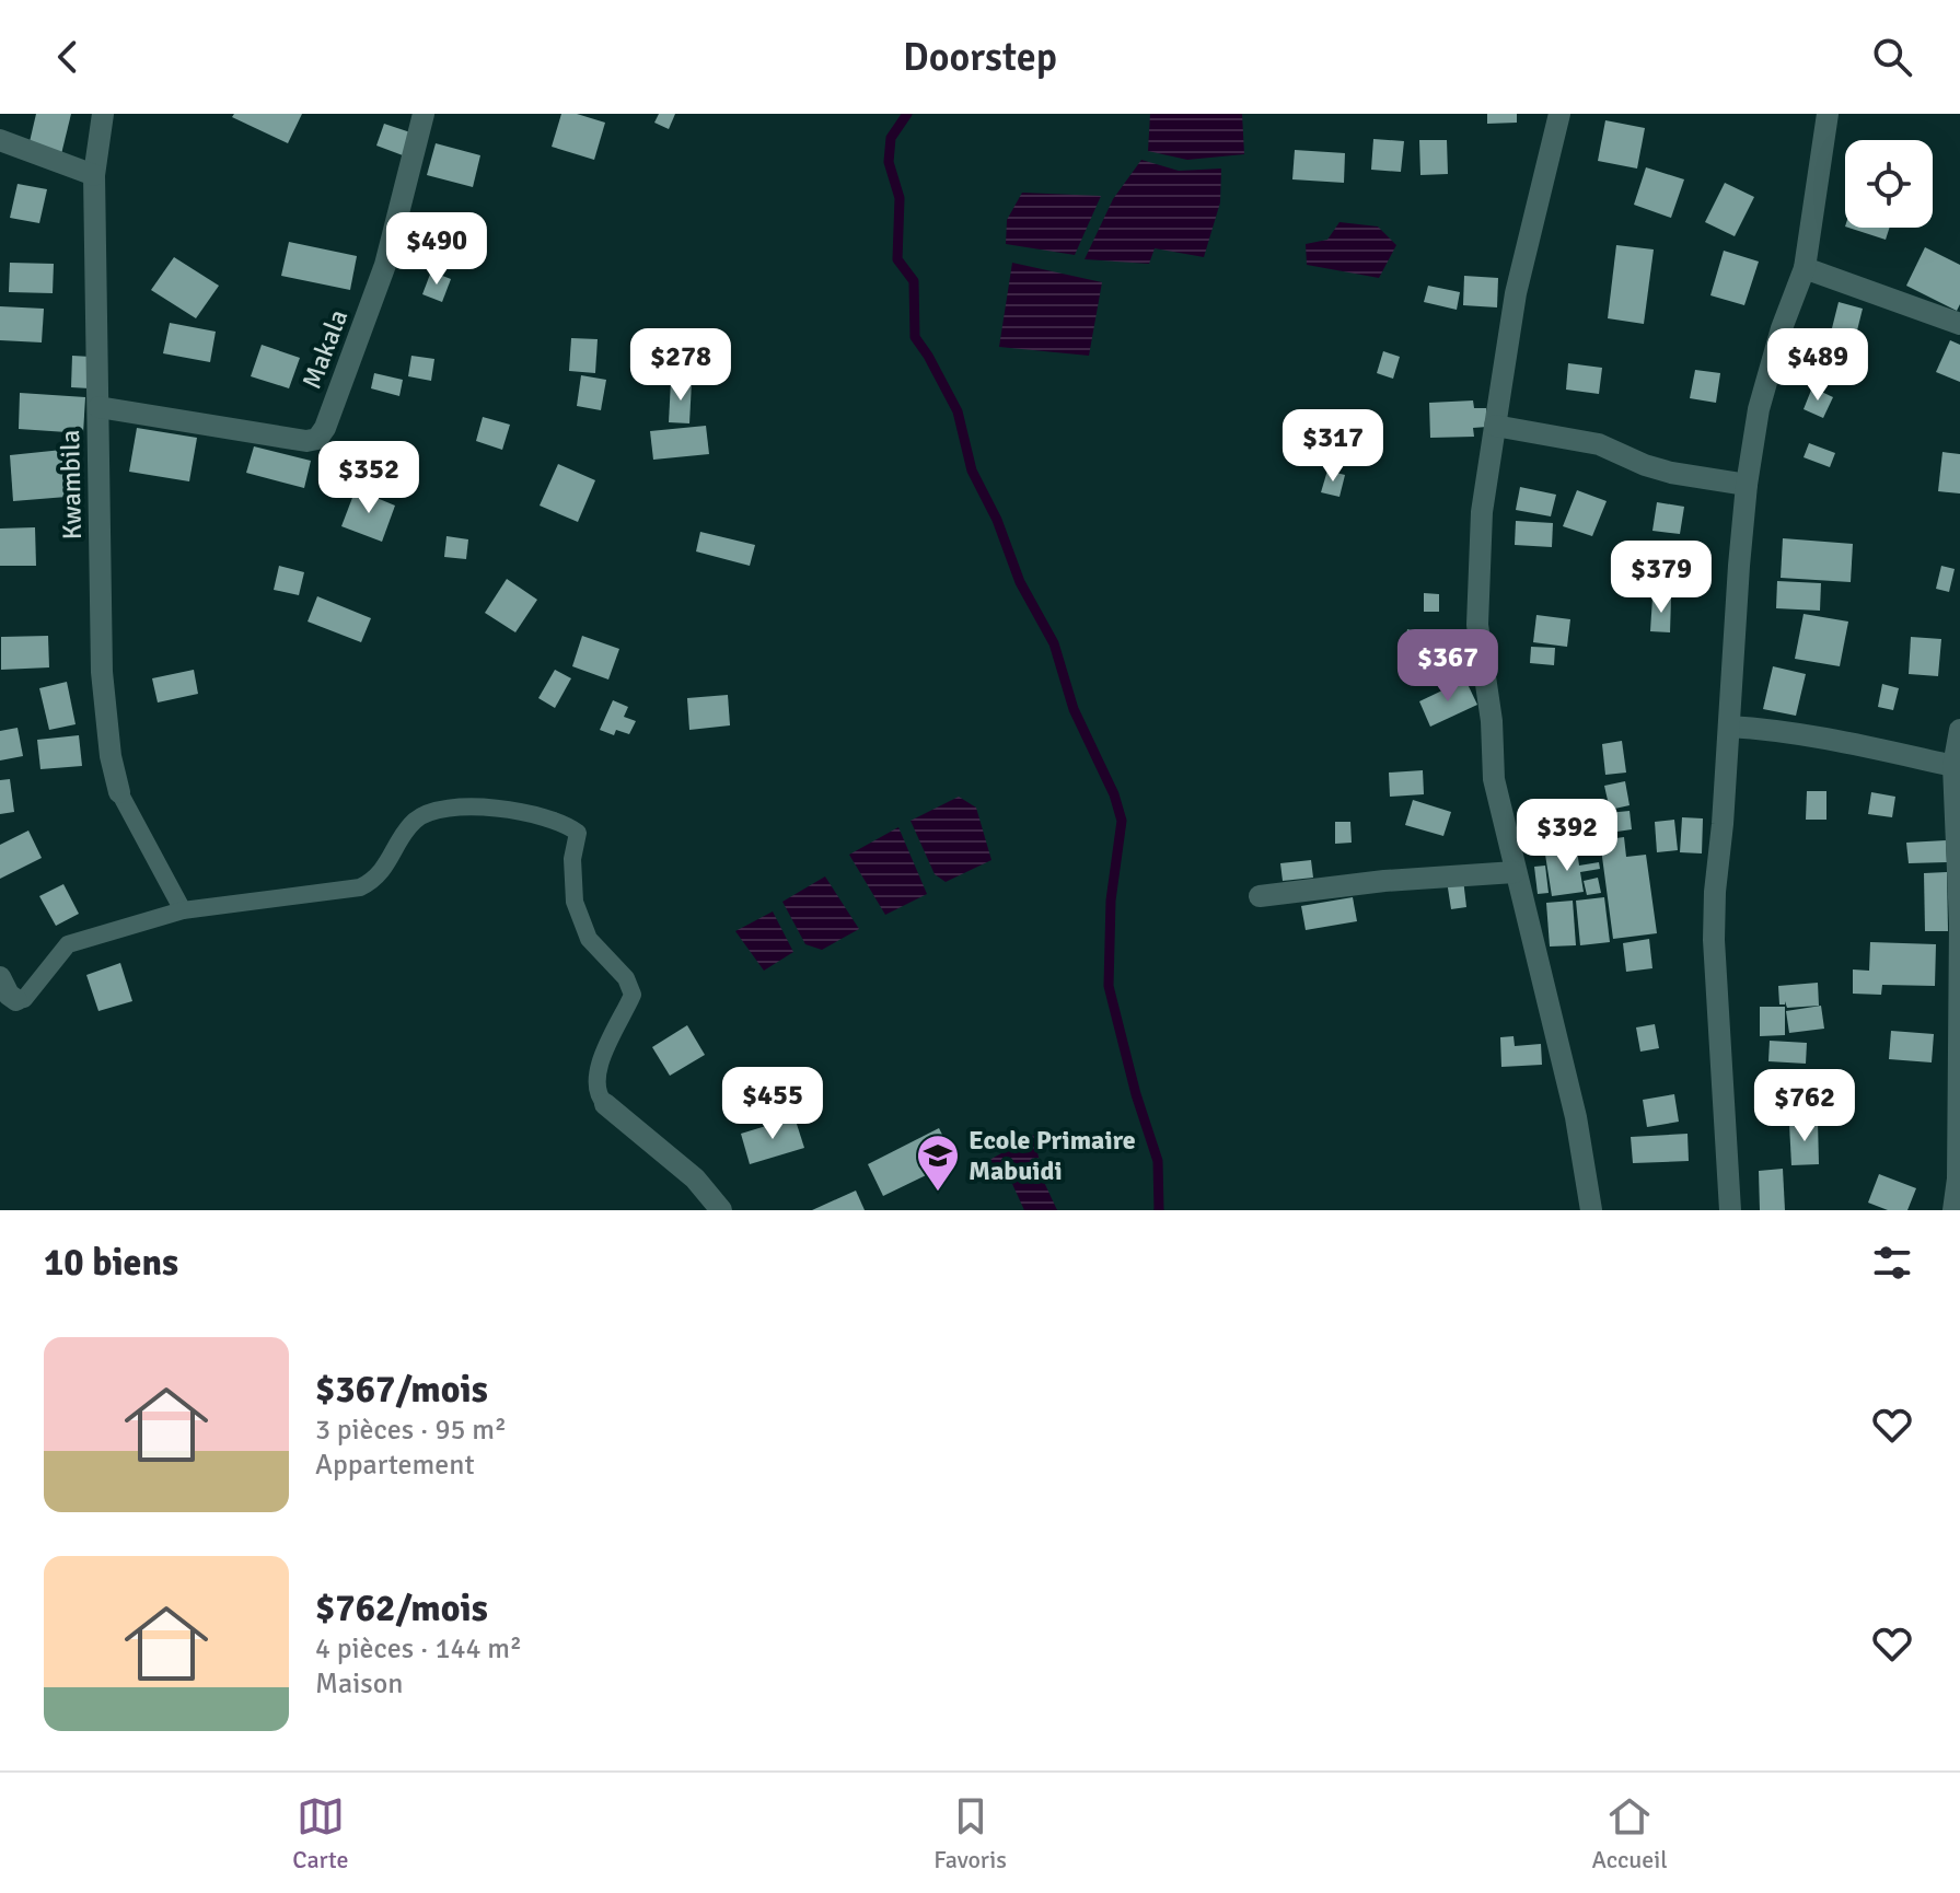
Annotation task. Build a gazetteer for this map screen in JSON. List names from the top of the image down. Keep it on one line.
{"streets":{"street":["Makala","Kwambila"]},"crossings":[["Makala","Kwambila"]],"places":{"school or university":["Ecole Primaire Mabuidi"]},"page":{"header":"Doorstep","price":["$490","$278","$489","$317","$352","$379","$367","$392","$455","$762"],"heading":"10 biens","list":[{"name":"$367/mois","note":"3 pièces · 95 m² · Appartement"},{"name":"$762/mois","note":"4 pièces · 144 m² · Maison"}],"tabs":["Carte","Favoris","Accueil"]}}
